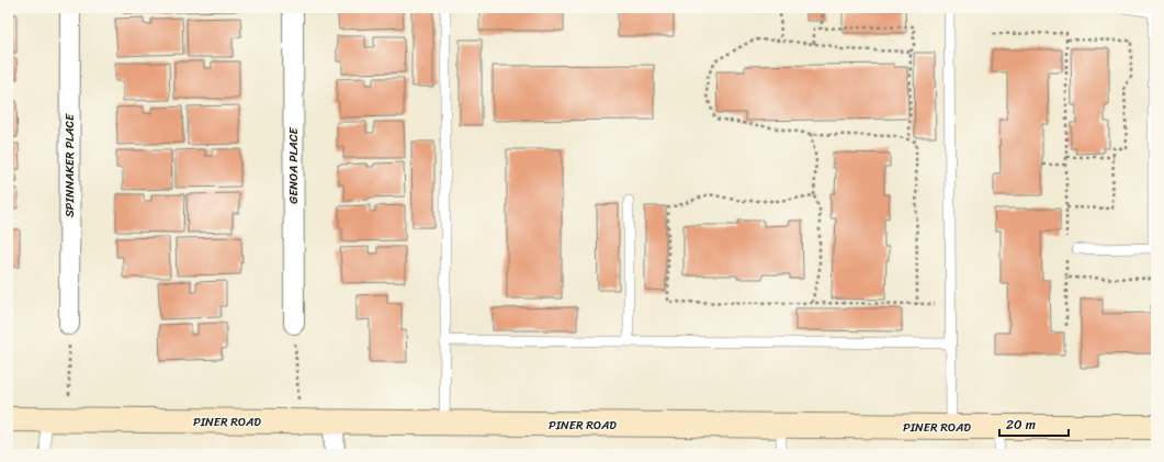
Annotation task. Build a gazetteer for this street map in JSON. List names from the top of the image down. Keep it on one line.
{"streets":{"main road":["PINER ROAD"],"street":["SPINNAKER PLACE","GENOA PLACE"]},"scale_bar":"20 m"}
